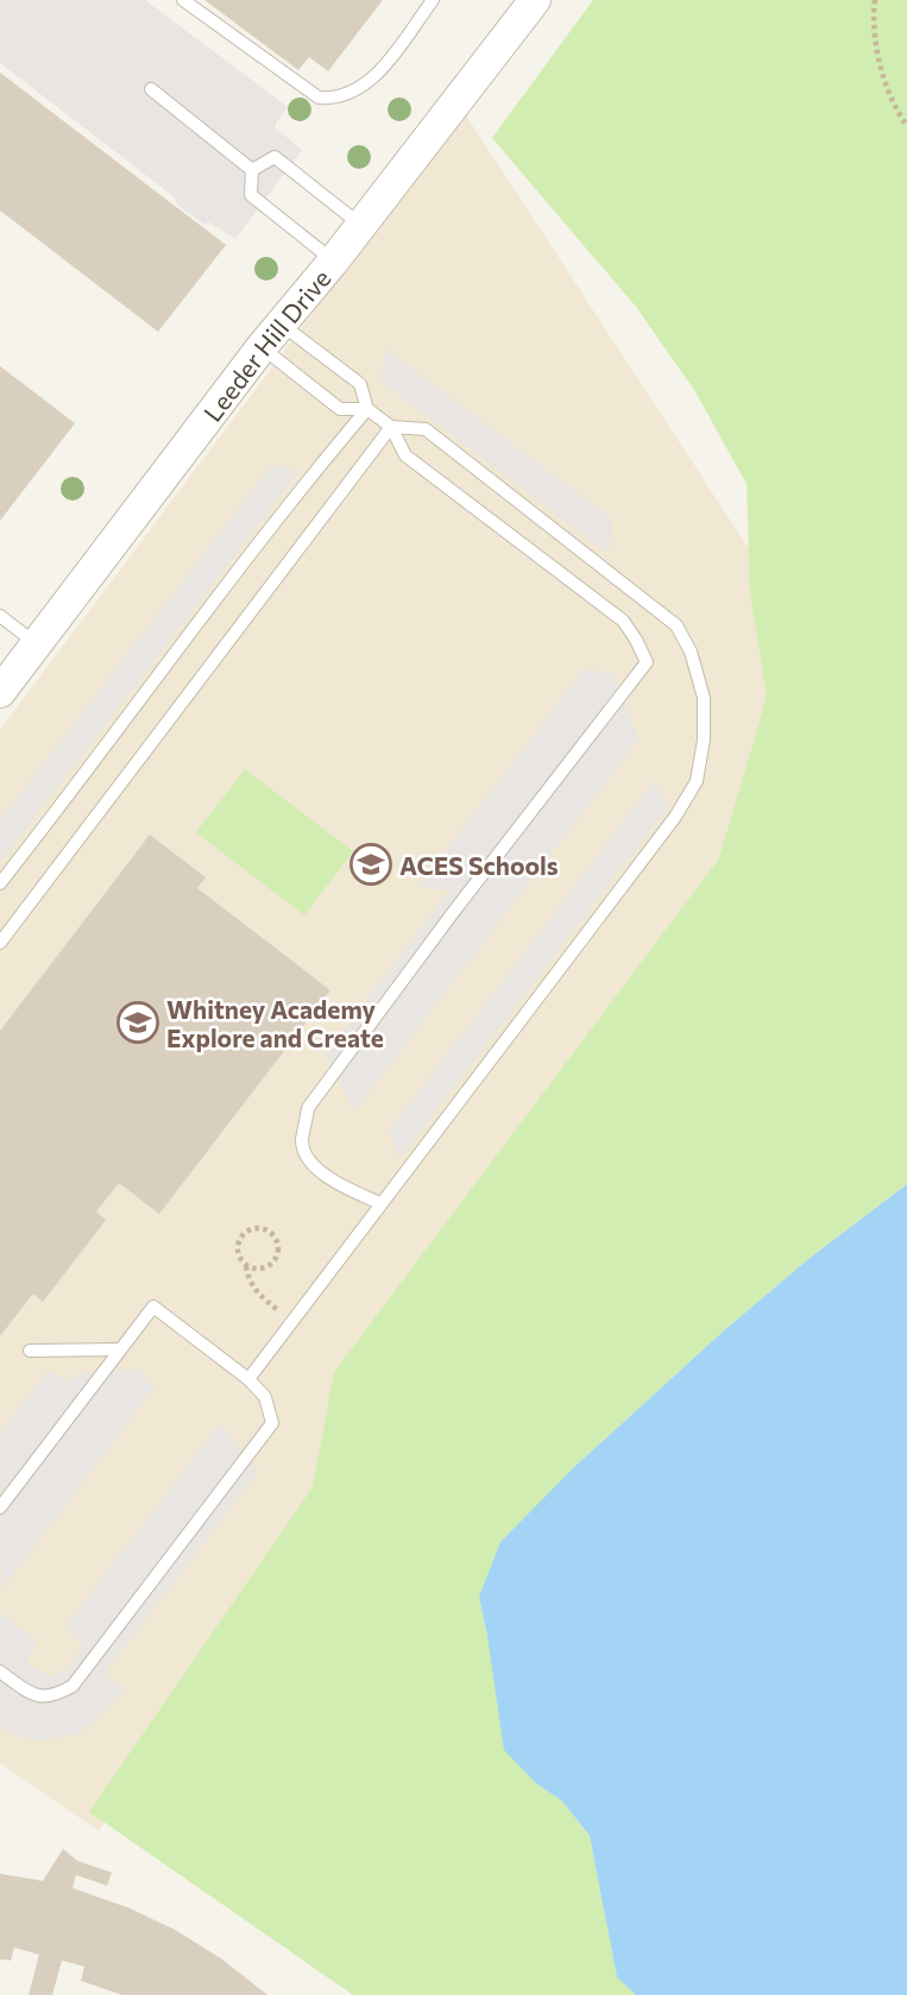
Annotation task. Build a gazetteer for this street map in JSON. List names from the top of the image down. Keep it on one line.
{"streets":{"street":["Leeder Hill Drive"]},"places":{"school or university":["ACES Schools","Whitney Academy Explore and Create"]}}
